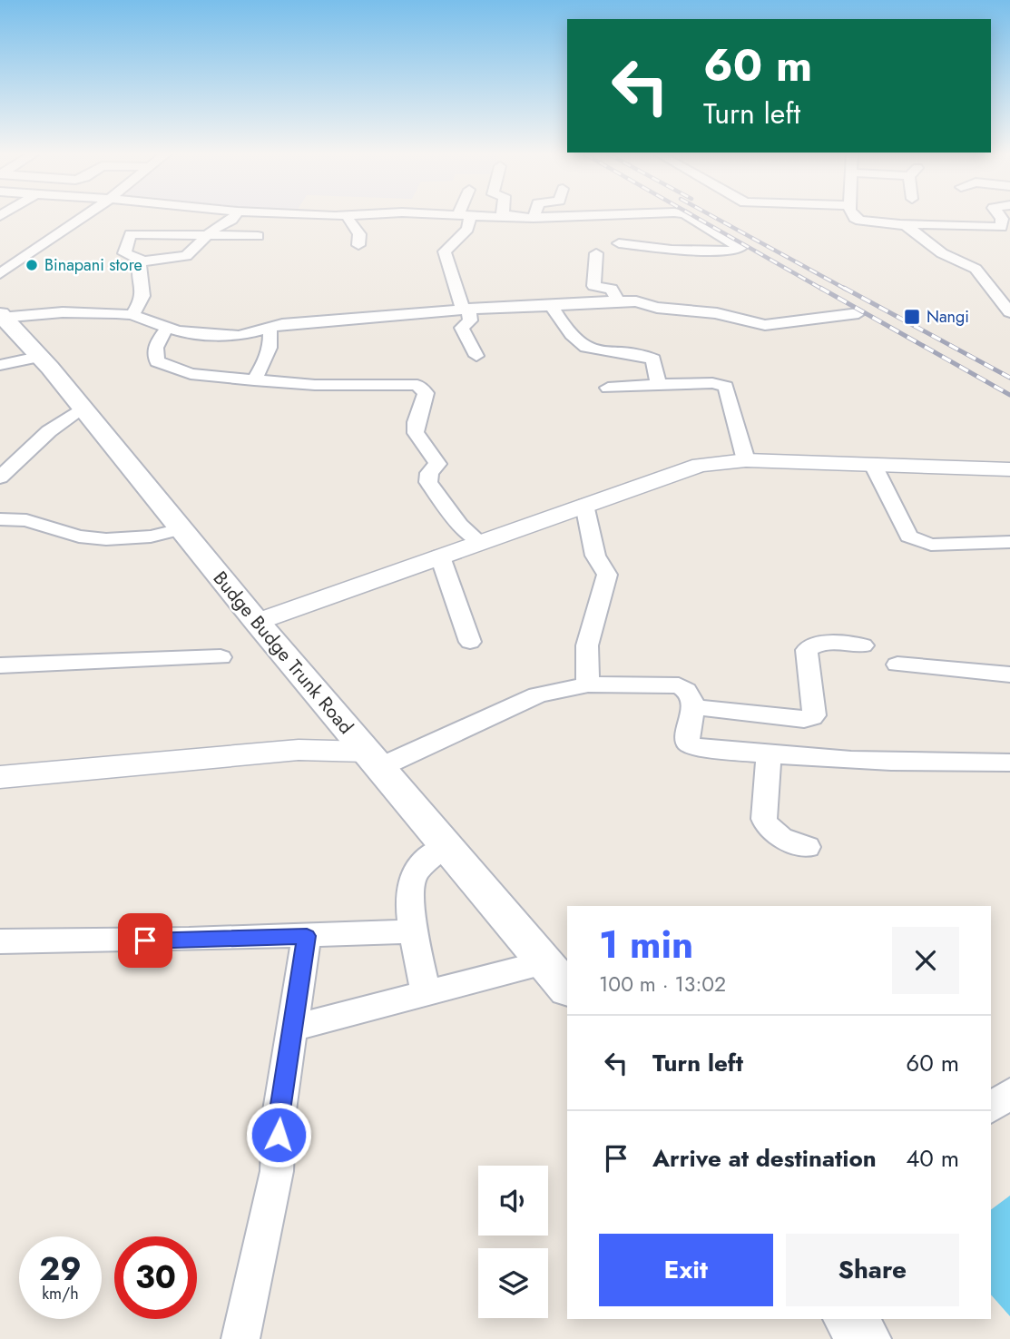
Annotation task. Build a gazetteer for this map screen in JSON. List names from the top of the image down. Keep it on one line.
{"streets":{"main road":["Budge Budge Trunk Road"]},"places":{"other":["Binapani store"],"transit":["Nangi"]},"page":{"turn":["60 m","Turn left"],"heading":["1 min","100 m · 13:02"],"list":[{"name":"Turn left","value":"60 m"},{"name":"Arrive at destination","value":"40 m"}],"buttons":["Exit","Share"],"speed":"29 km/h","limit":"30"}}
